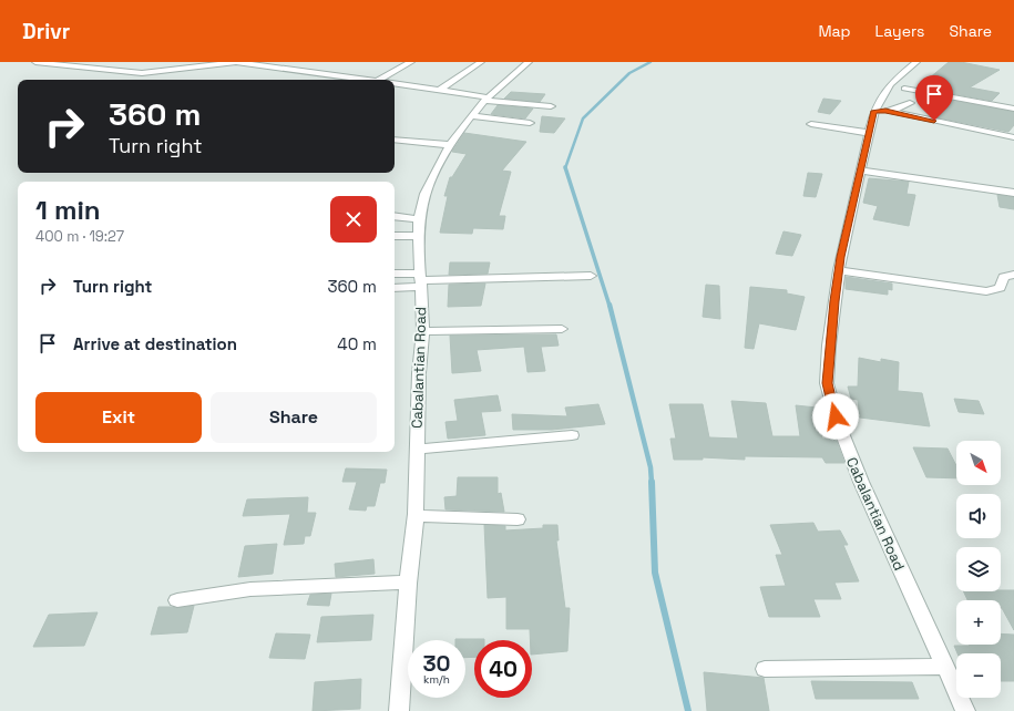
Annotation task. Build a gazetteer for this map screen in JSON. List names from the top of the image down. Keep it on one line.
{"streets":{"street":["Cabalantian Road"]},"north":"bottom right","page":{"header":"Drivr","nav":["Map","Layers","Share"],"turn":["360 m","Turn right"],"heading":["1 min","400 m · 19:27"],"list":[{"name":"Turn right","value":"360 m"},{"name":"Arrive at destination","value":"40 m"}],"buttons":["Exit","Share"],"map_buttons":["+","−"],"speed":"30 km/h","limit":"40"}}
